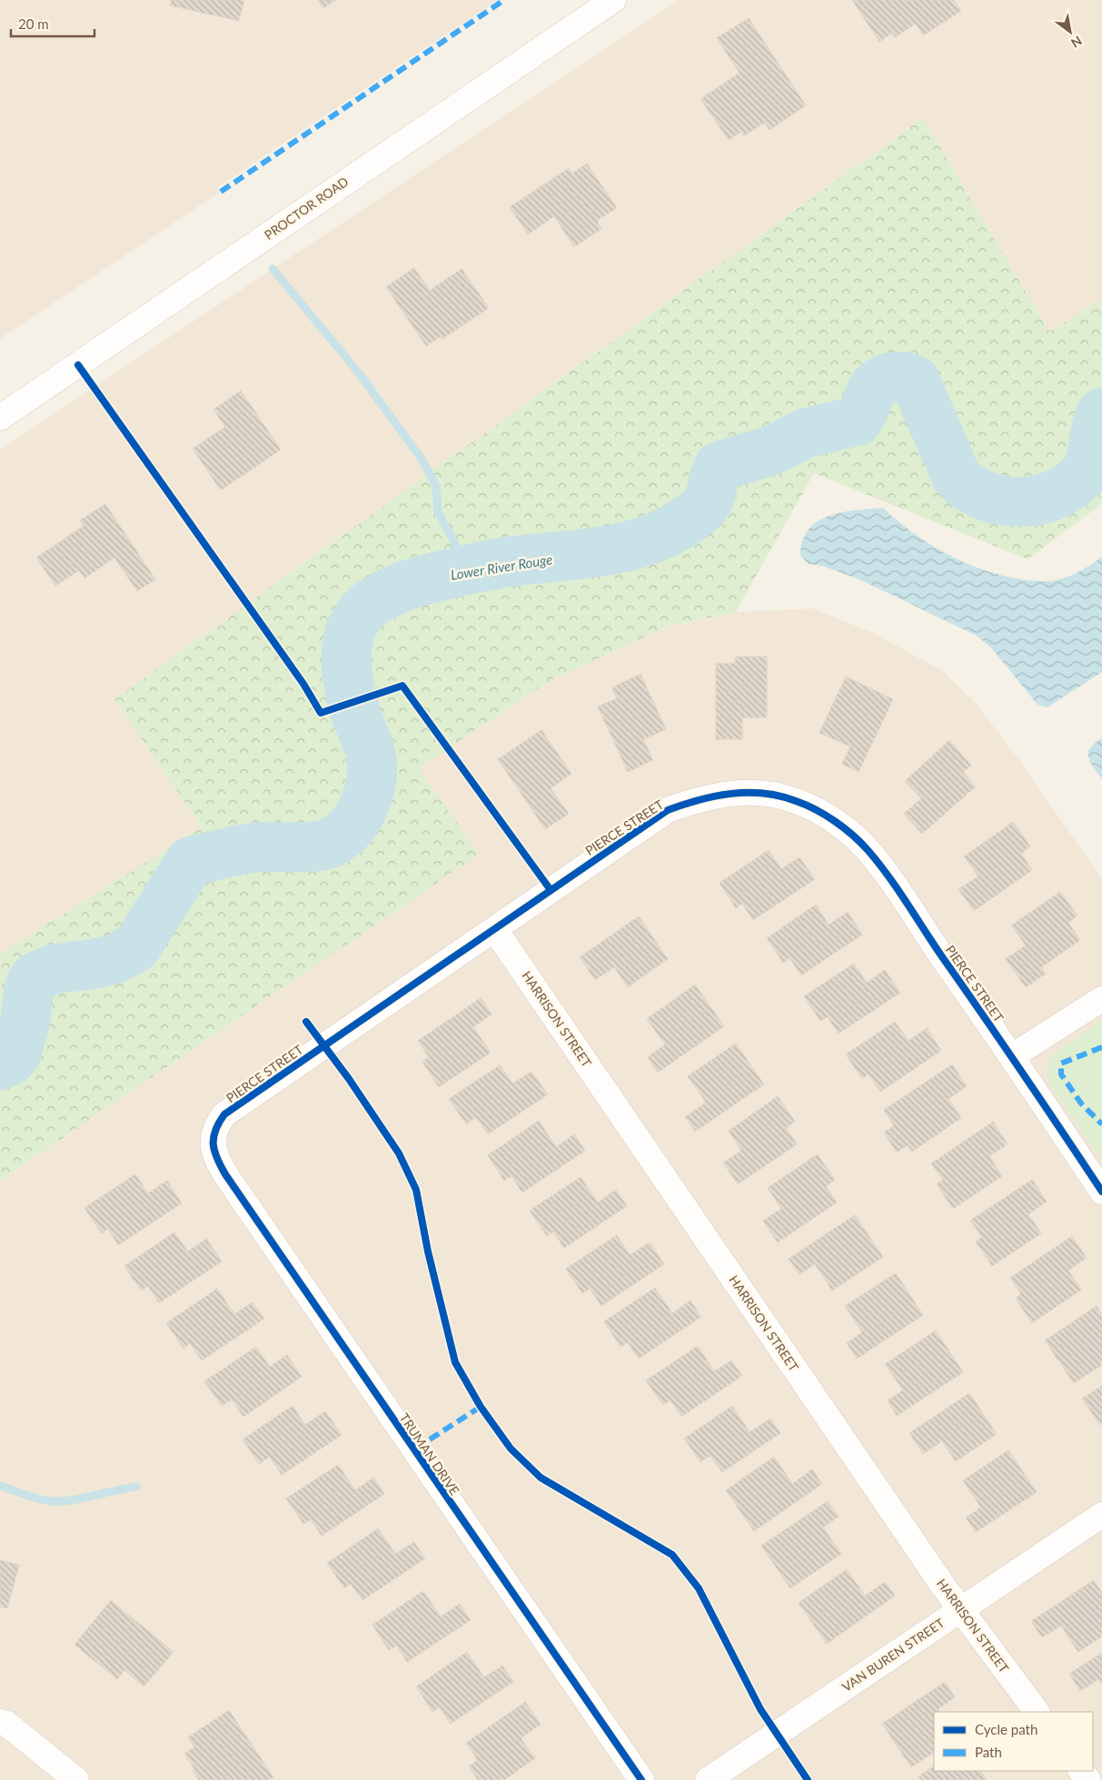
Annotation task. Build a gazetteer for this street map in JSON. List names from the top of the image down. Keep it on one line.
{"streets":{"street":["PROCTOR ROAD","PIERCE STREET","HARRISON STREET","TRUMAN DRIVE","VAN BUREN STREET"]},"crossings":[["PIERCE STREET","HARRISON STREET"],["PIERCE STREET","TRUMAN DRIVE"],["HARRISON STREET","VAN BUREN STREET"]],"water":["Lower River Rouge"],"legend":["Cycle path","Path"],"scale_bar":"20 m","north":"bottom right"}
